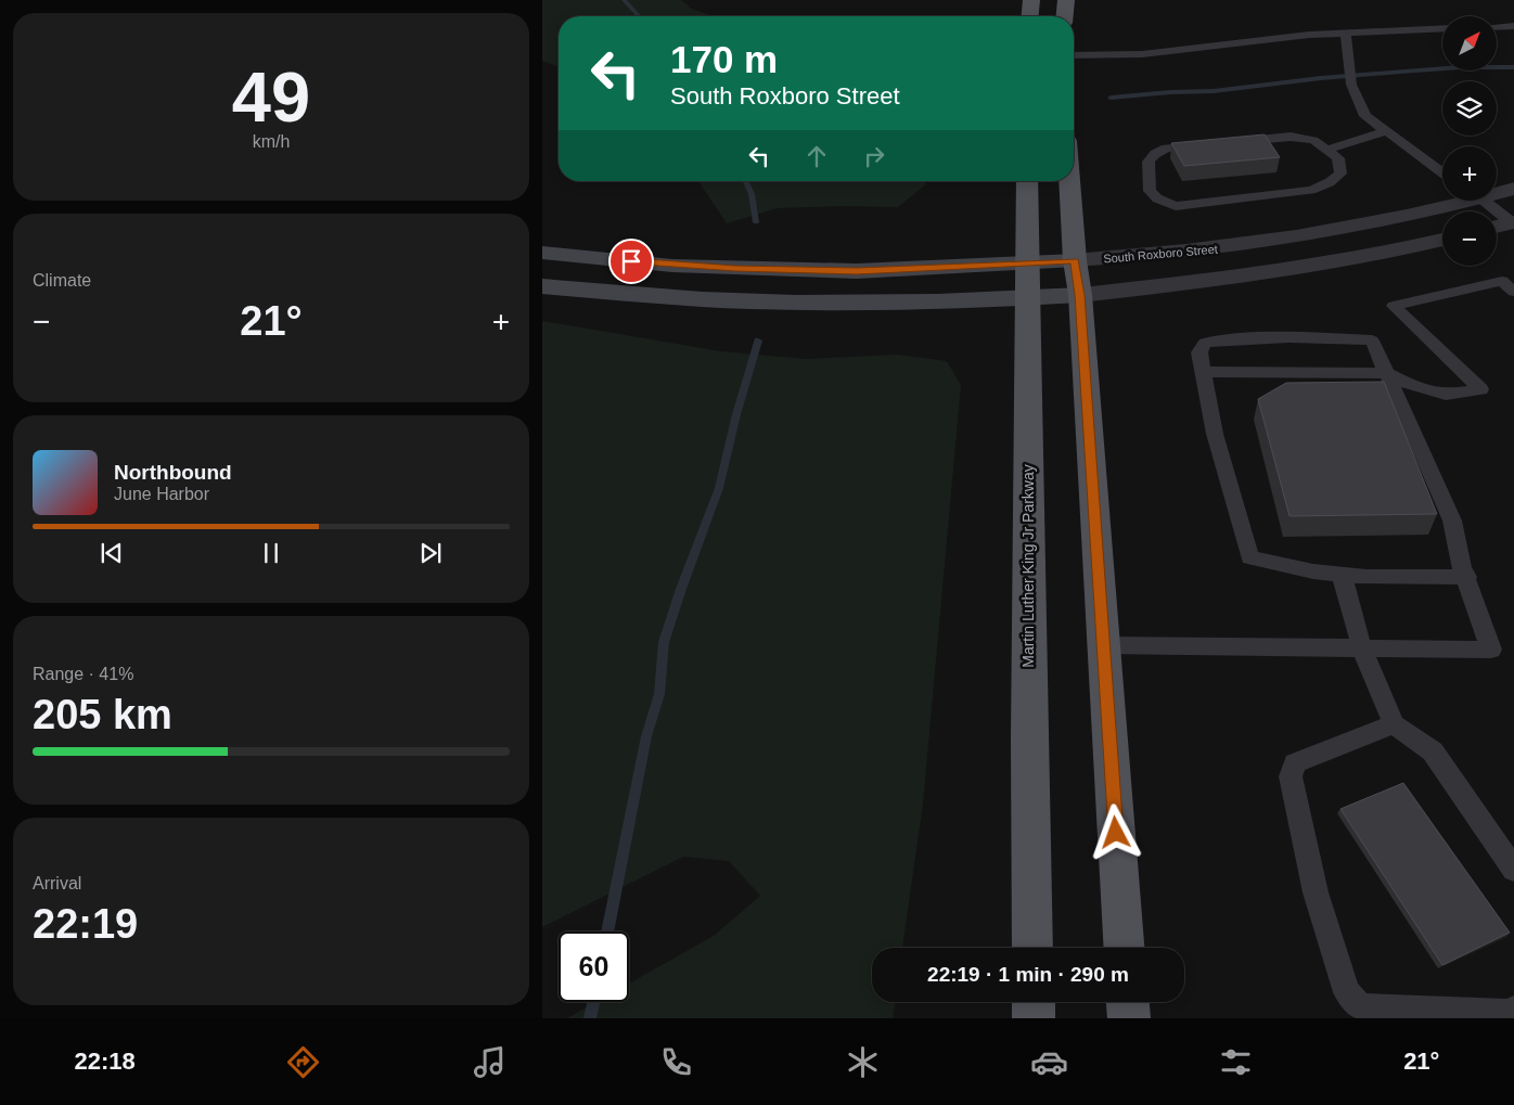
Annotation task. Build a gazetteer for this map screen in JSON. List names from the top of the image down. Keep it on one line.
{"streets":{"main road":["Martin Luther King Jr Parkway"],"street":["South Roxboro Street"]},"crossings":[["South Roxboro Street","Martin Luther King Jr Parkway"]],"north":"top right","page":{"tile":[["49","km/h"],"Climate",["Range · 41%","205 km"],["Arrival","22:19"]],"map_buttons":["+","−"],"turn":["170 m","South Roxboro Street"],"heat":["−","21°","+"],"song":["Northbound","June Harbor"],"limit":"60","trip":"22:19 · 1 min · 290 m","tabs":["22:18","21°"]}}
